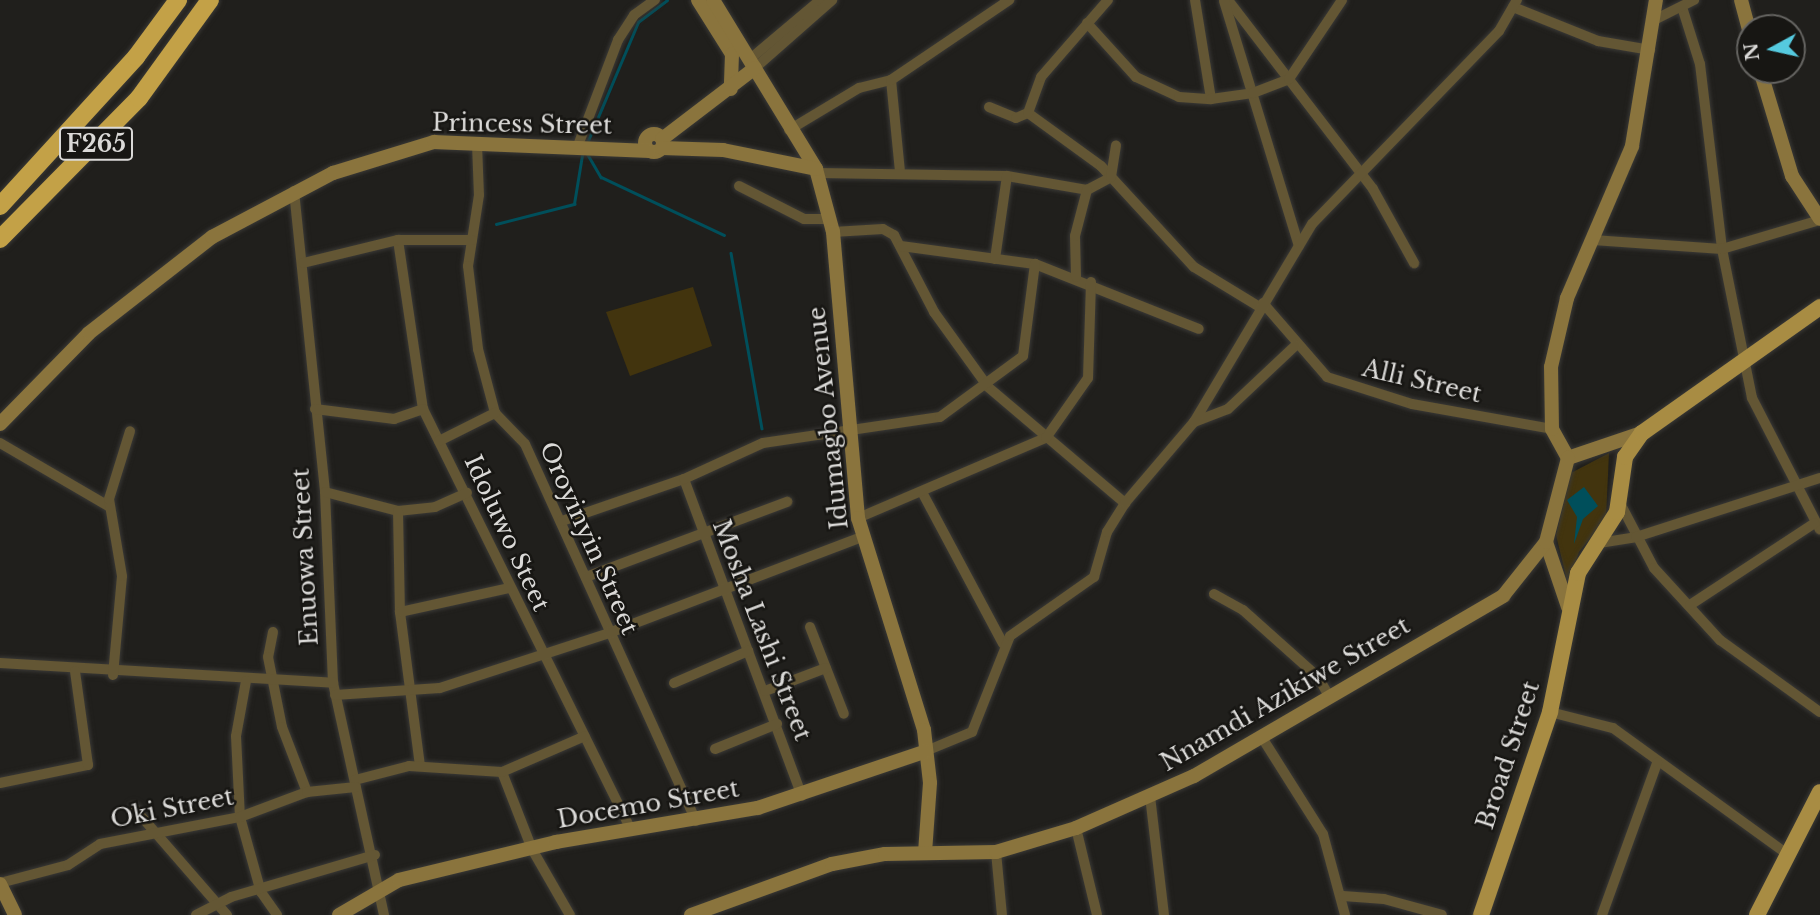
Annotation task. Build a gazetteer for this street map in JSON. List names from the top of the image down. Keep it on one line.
{"streets":{"highway":["F265"],"main road":["Princess Street","Idumagbo Avenue","Nnamdi Azikiwe Street","Broad Street","Docemo Street"],"street":["Alli Street","Idoluwo Steet","Oroyinyin Street","Enuowa Street","Mosha Lashi Street","Oki Street"]},"crossings":[["Princess Street","Idumagbo Avenue"],["Princess Street","Oroyinyin Street"],["Princess Street","Enuowa Street"],["Idumagbo Avenue","Nnamdi Azikiwe Street"],["Idumagbo Avenue","Docemo Street"],["Idoluwo Steet","Docemo Street"],["Oroyinyin Street","Docemo Street"],["Enuowa Street","Docemo Street"],["Enuowa Street","Oki Street"],["Mosha Lashi Street","Docemo Street"],["Nnamdi Azikiwe Street","Broad Street"]],"north":"left"}
